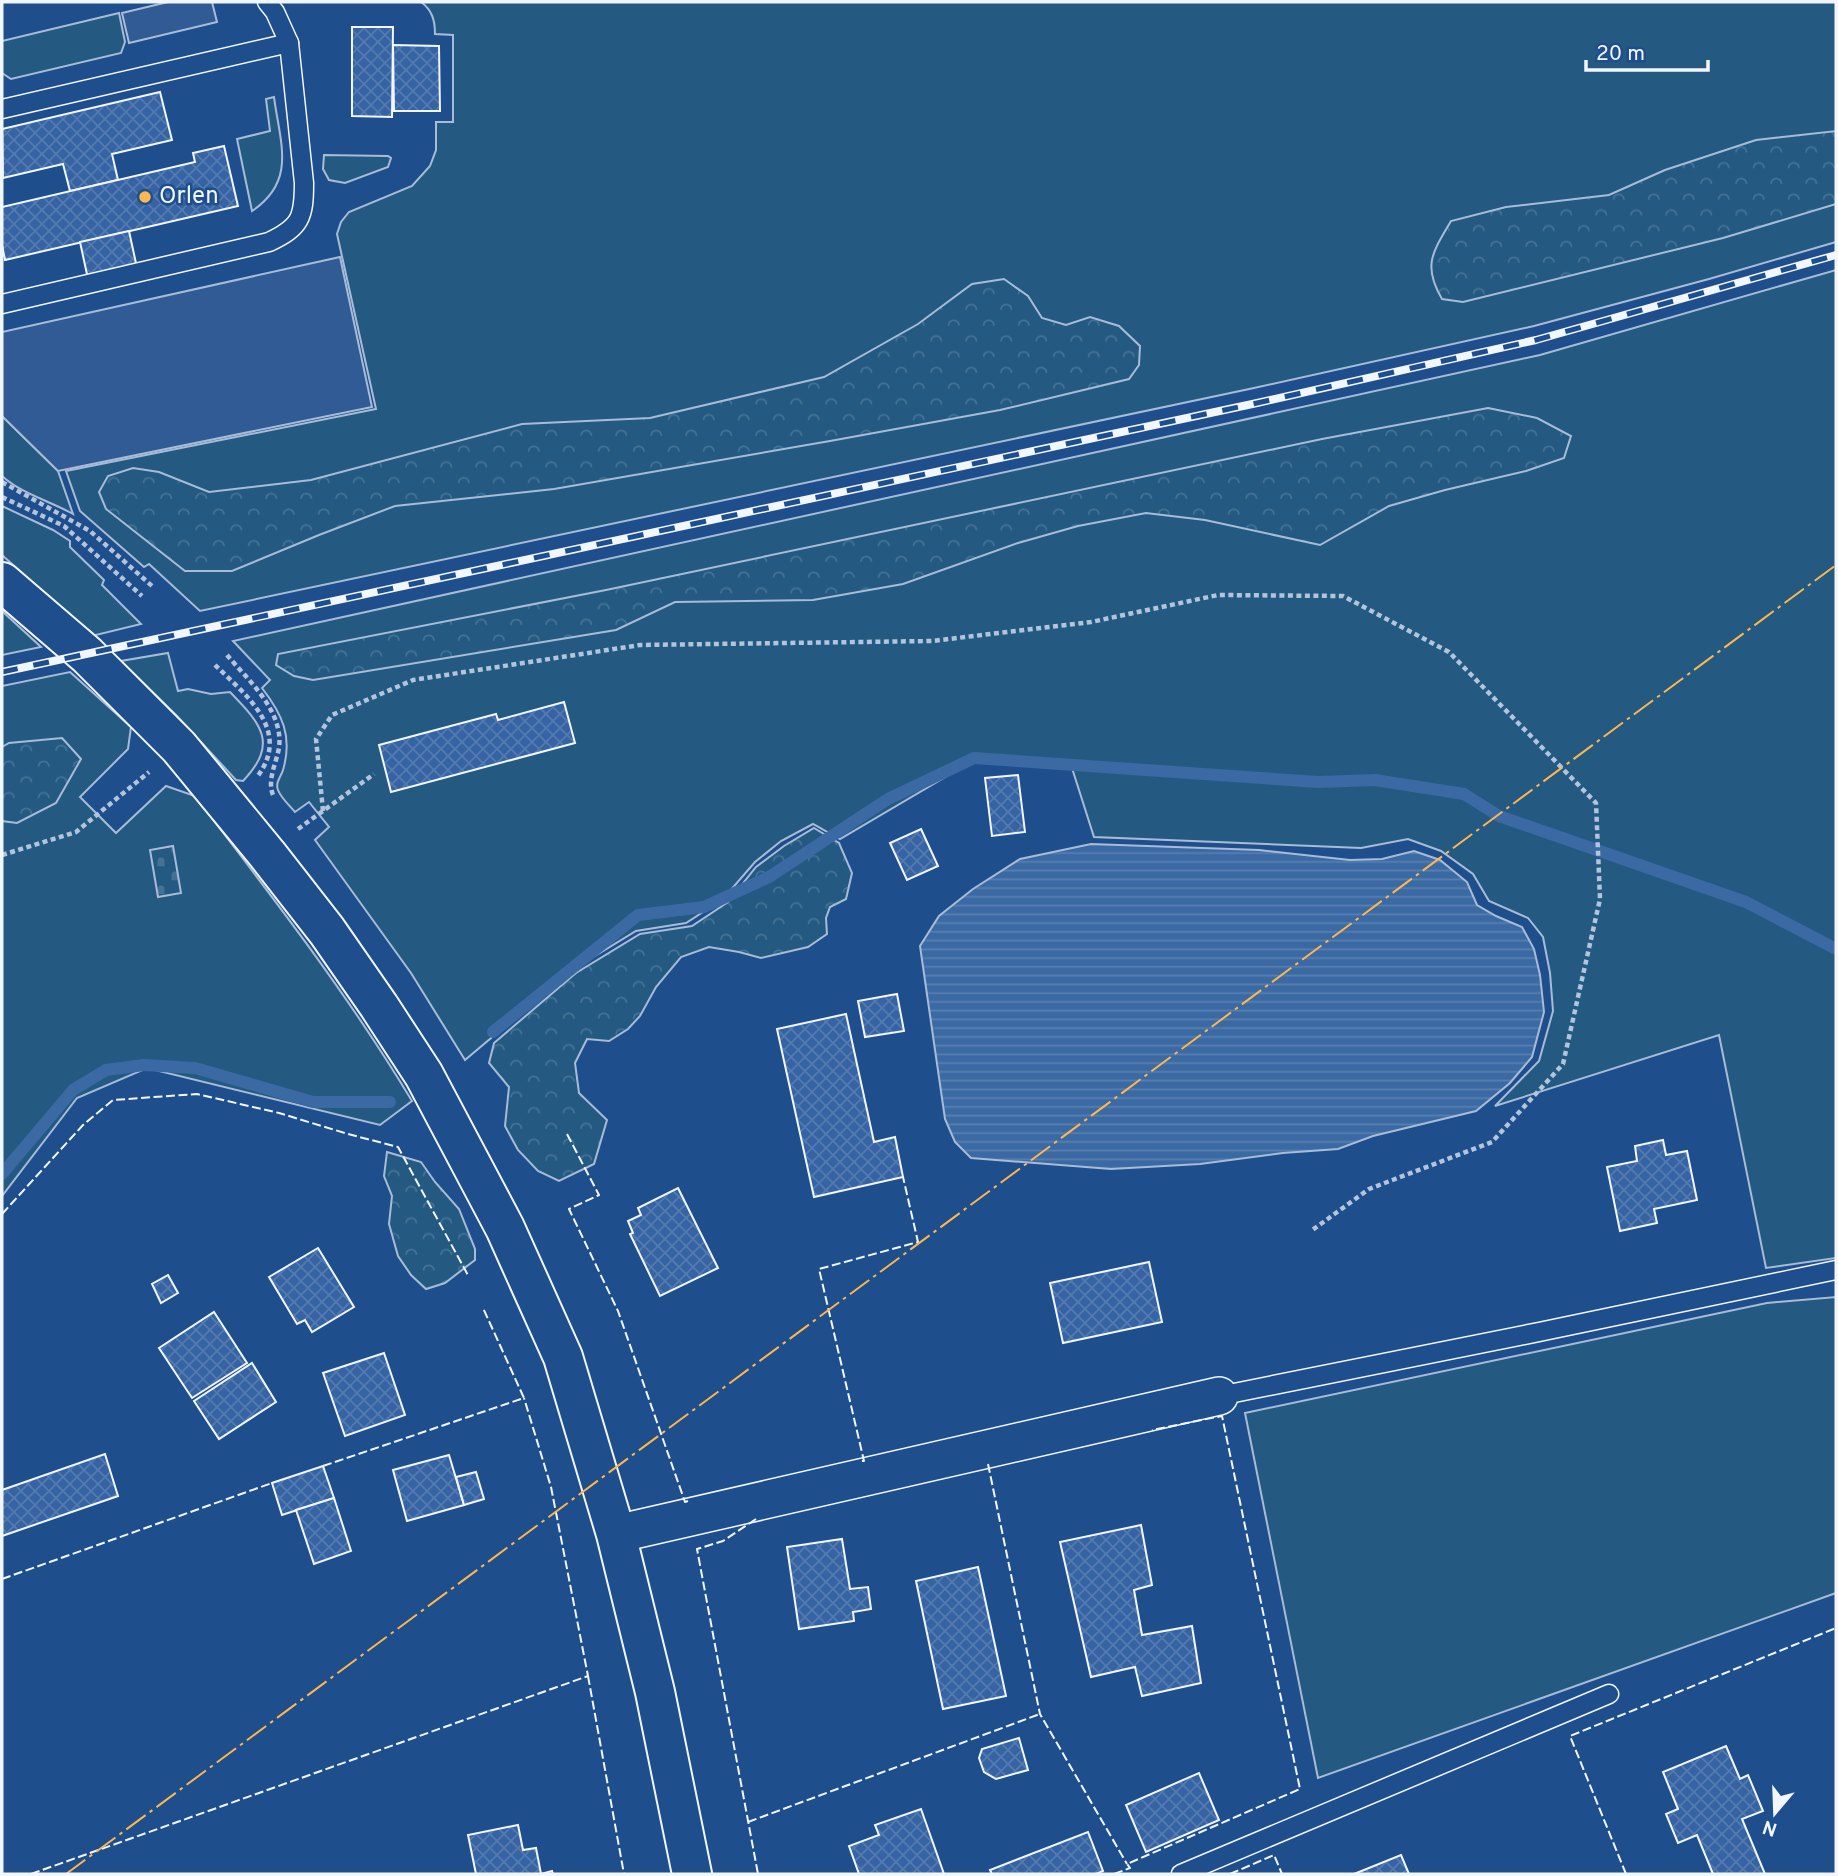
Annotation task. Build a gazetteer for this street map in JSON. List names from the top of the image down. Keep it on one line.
{"places":["Orlen"],"scale_bar":"20 m","north":"bottom"}
